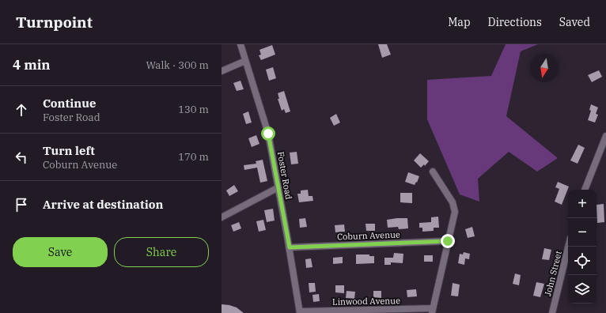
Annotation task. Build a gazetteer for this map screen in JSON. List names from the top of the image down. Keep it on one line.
{"streets":{"street":["Foster Road","Coburn Avenue","John Street","Linwood Avenue"]},"crossings":[["Foster Road","Coburn Avenue"],["Foster Road","Linwood Avenue"]],"north":"bottom","page":{"header":"Turnpoint","nav":["Map","Directions","Saved"],"heading":["4 min","Walk · 300 m"],"list":[["Continue","Foster Road","130 m"],["Turn left","Coburn Avenue","170 m"],"Arrive at destination"],"map_buttons":["+","−"],"buttons":["Save","Share"]}}
